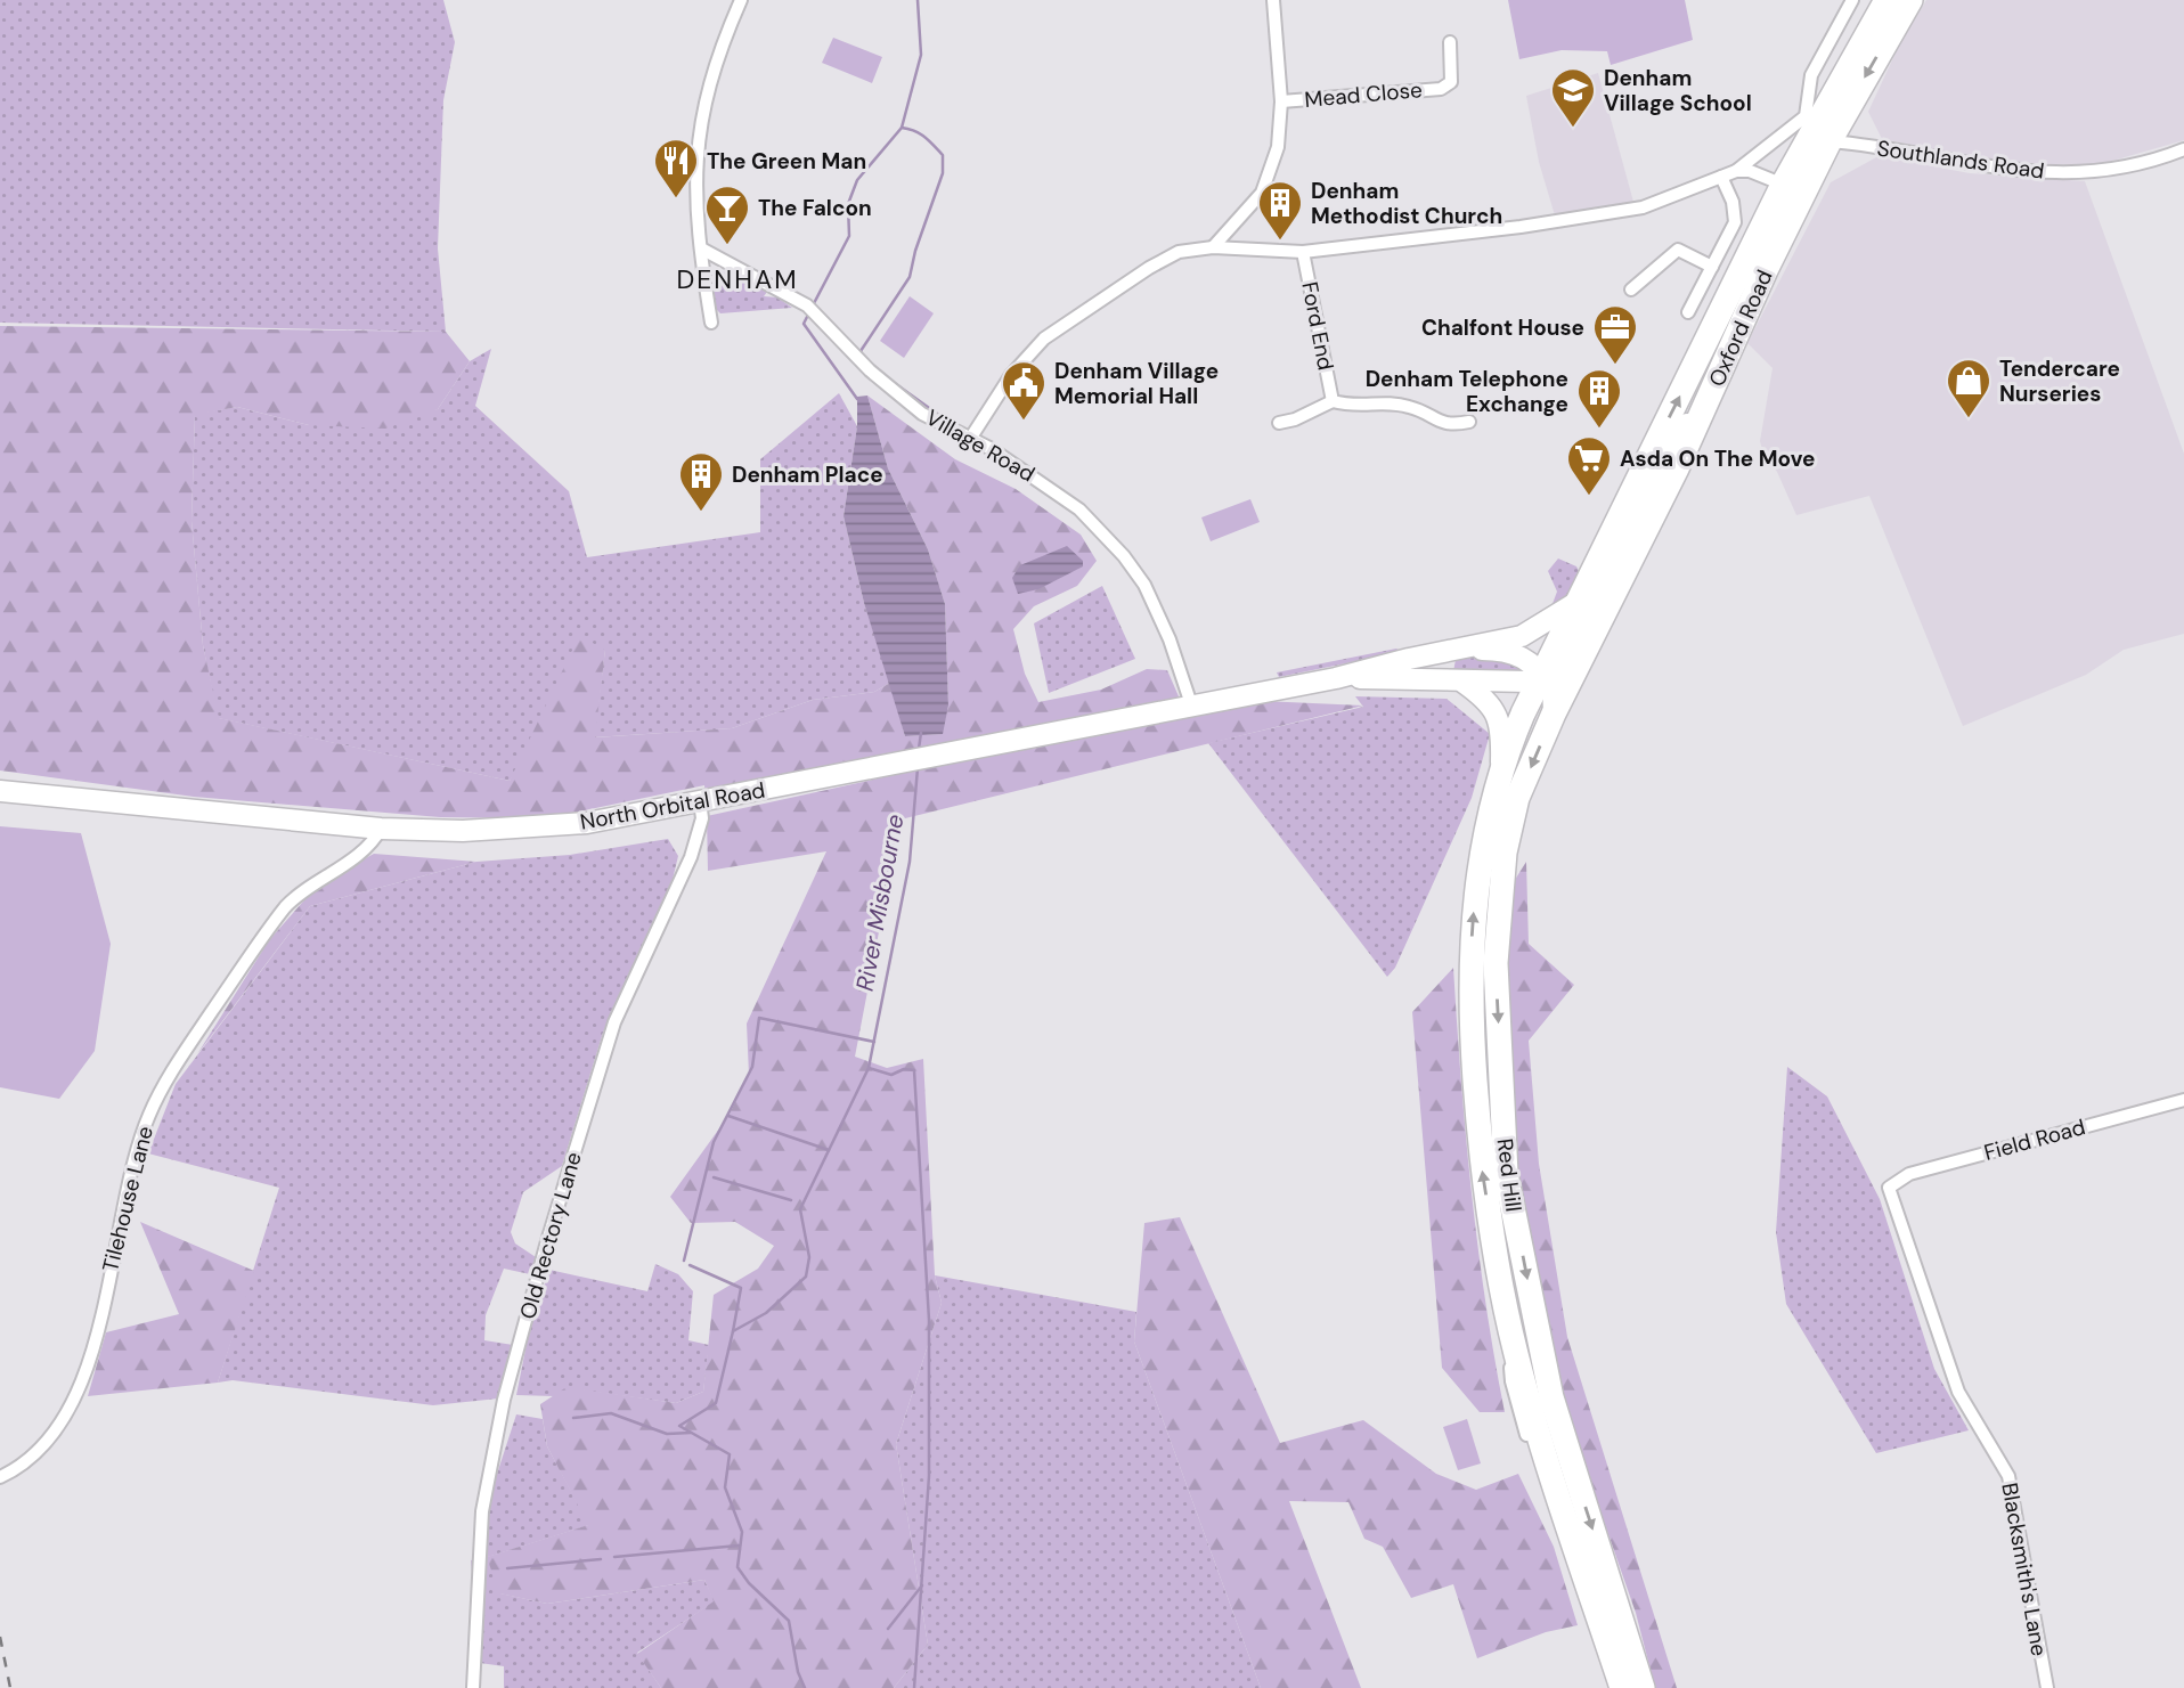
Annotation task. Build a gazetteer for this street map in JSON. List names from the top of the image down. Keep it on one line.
{"streets":{"highway":["Oxford Road","Red Hill"],"main road":["North Orbital Road"],"street":["Mead Close","Southlands Road","Ford End","Village Road","Field Road","Tilehouse Lane","Old Rectory Lane","Blacksmith's Lane"]},"crossings":[["Southlands Road","Oxford Road"],["Oxford Road","North Orbital Road"],["Oxford Road","Red Hill"],["Village Road","North Orbital Road"],["North Orbital Road","Red Hill"],["North Orbital Road","Tilehouse Lane"],["North Orbital Road","Old Rectory Lane"],["Field Road","Blacksmith's Lane"]],"districts":["DENHAM"],"water":["River Misbourne"],"places":{"school or university":["Denham Village School"],"restaurant":["The Green Man"],"building":["Denham Methodist Church","Denham Telephone Exchange","Denham Place"],"bar":["The Falcon"],"office":["Chalfont House"],"shop":["Tendercare Nurseries"],"public building":["Denham Village Memorial Hall"],"supermarket":["Asda On The Move"]}}
